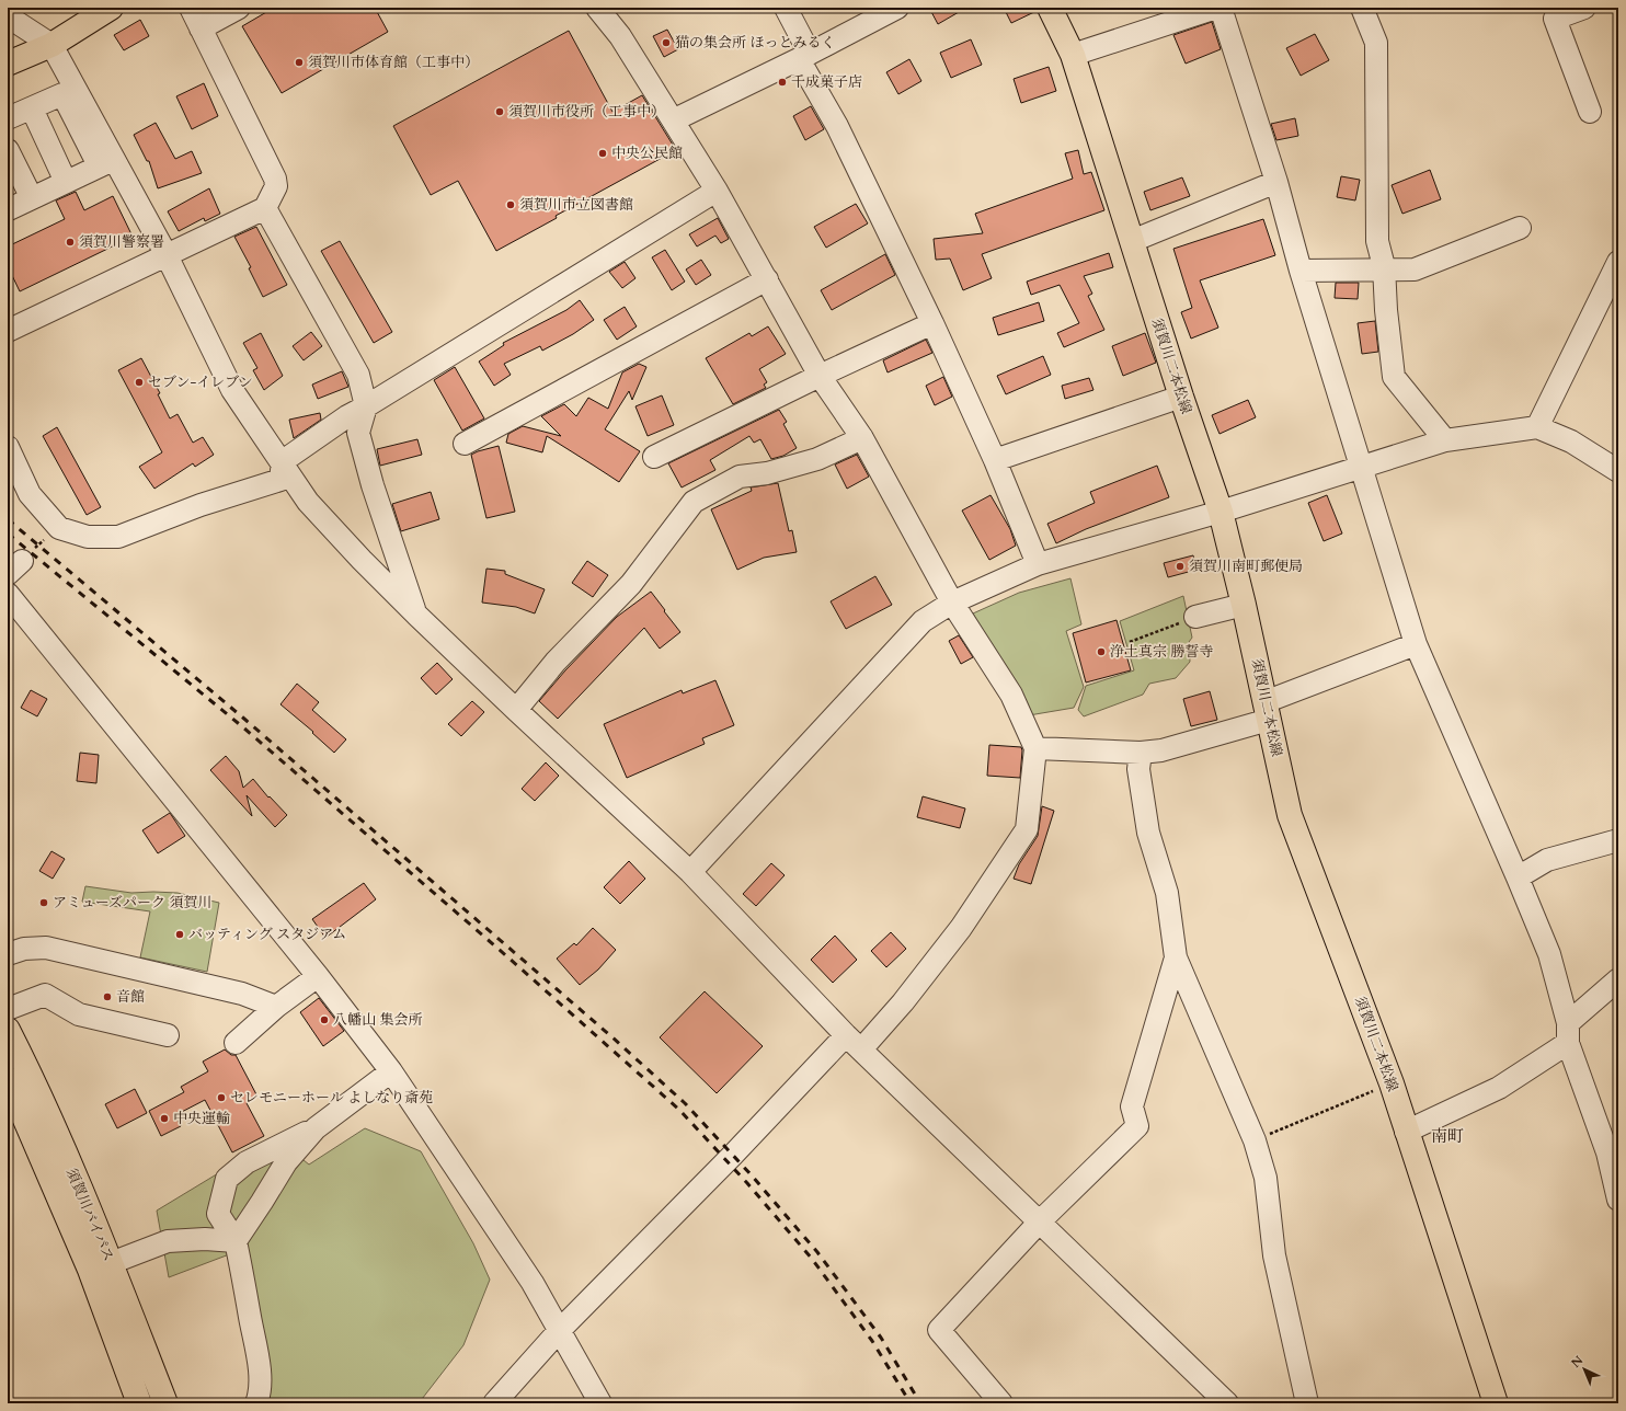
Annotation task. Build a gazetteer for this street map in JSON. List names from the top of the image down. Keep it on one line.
{"streets":{"main road":["須賀川二本松線","須賀川バイパス"]},"districts":["南町"],"places":["猫の集会所 ほっとみるく","須賀川市体育館（工事中）","千成菓子店","須賀川市役所（工事中）","中央公民館","須賀川市立図書館","須賀川警察署","セブン-イレブン","須賀川南町郵便局","浄土真宗 勝誓寺","アミューズパーク 須賀川","バッティング スタジアム","音館","八幡山 集会所","セレモニーホール よしなり斎苑","中央運輸"],"north":"top left"}
